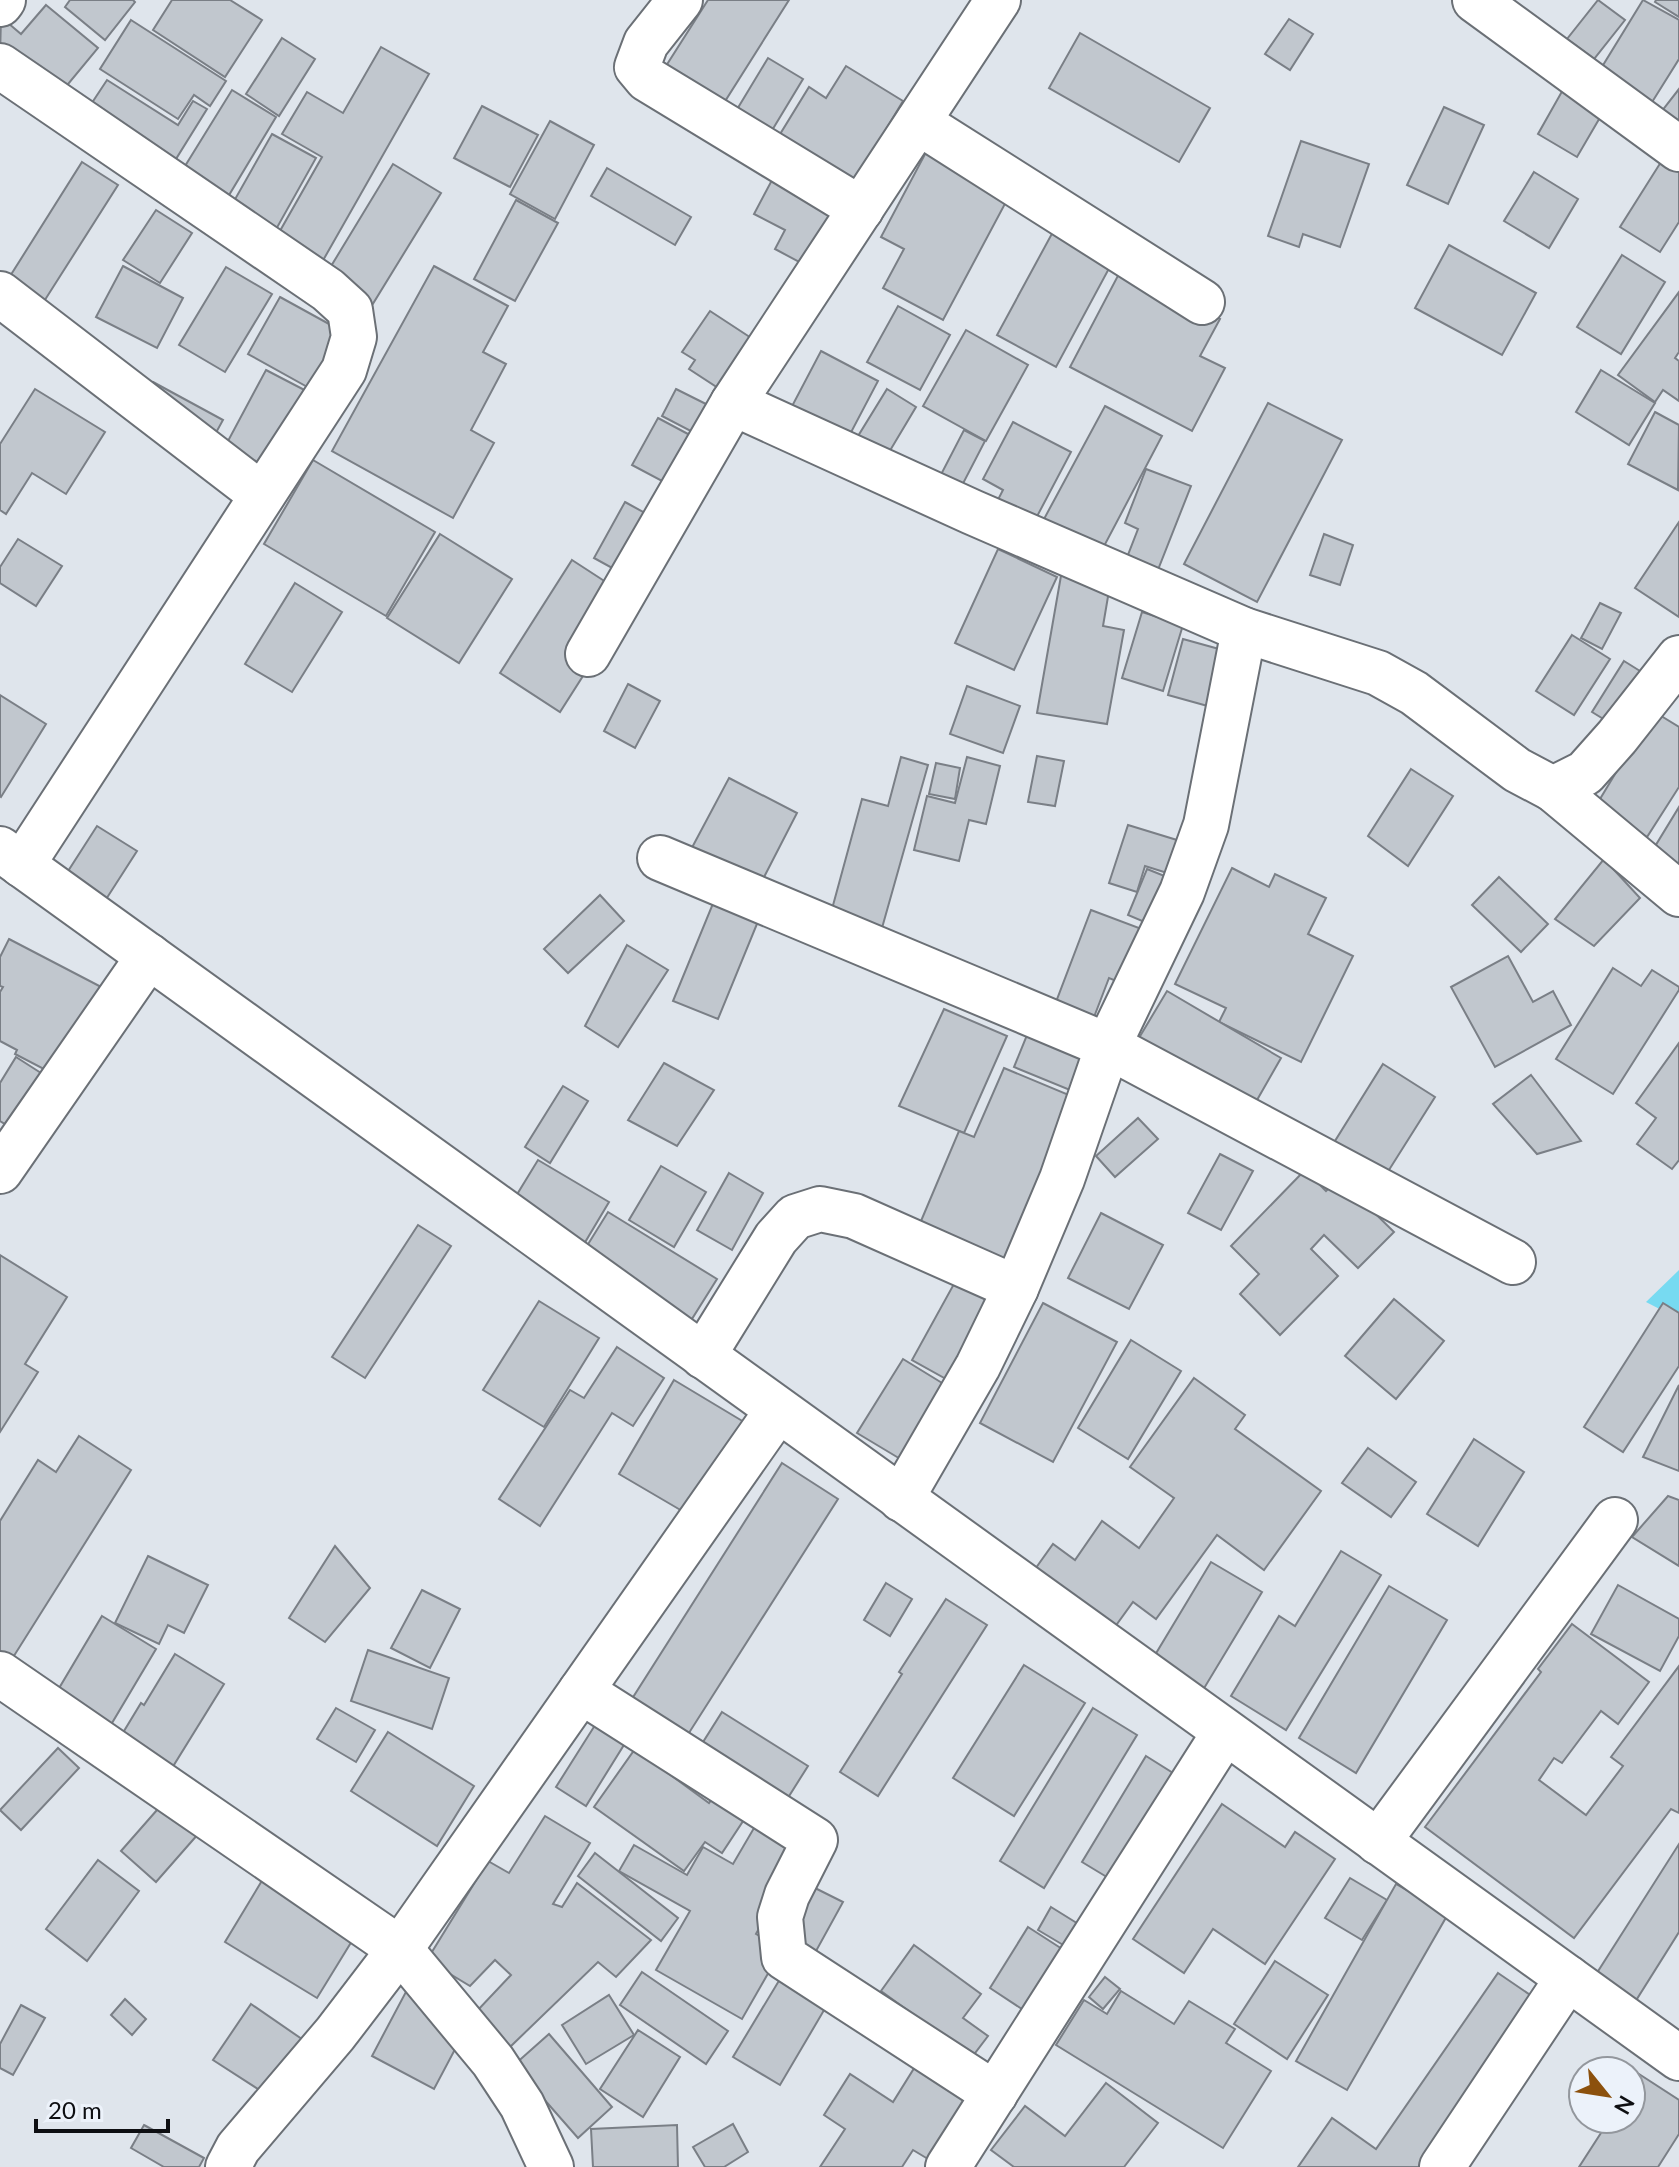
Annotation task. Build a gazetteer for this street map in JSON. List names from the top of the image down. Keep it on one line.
{"scale_bar":"20 m","north":"bottom right"}
